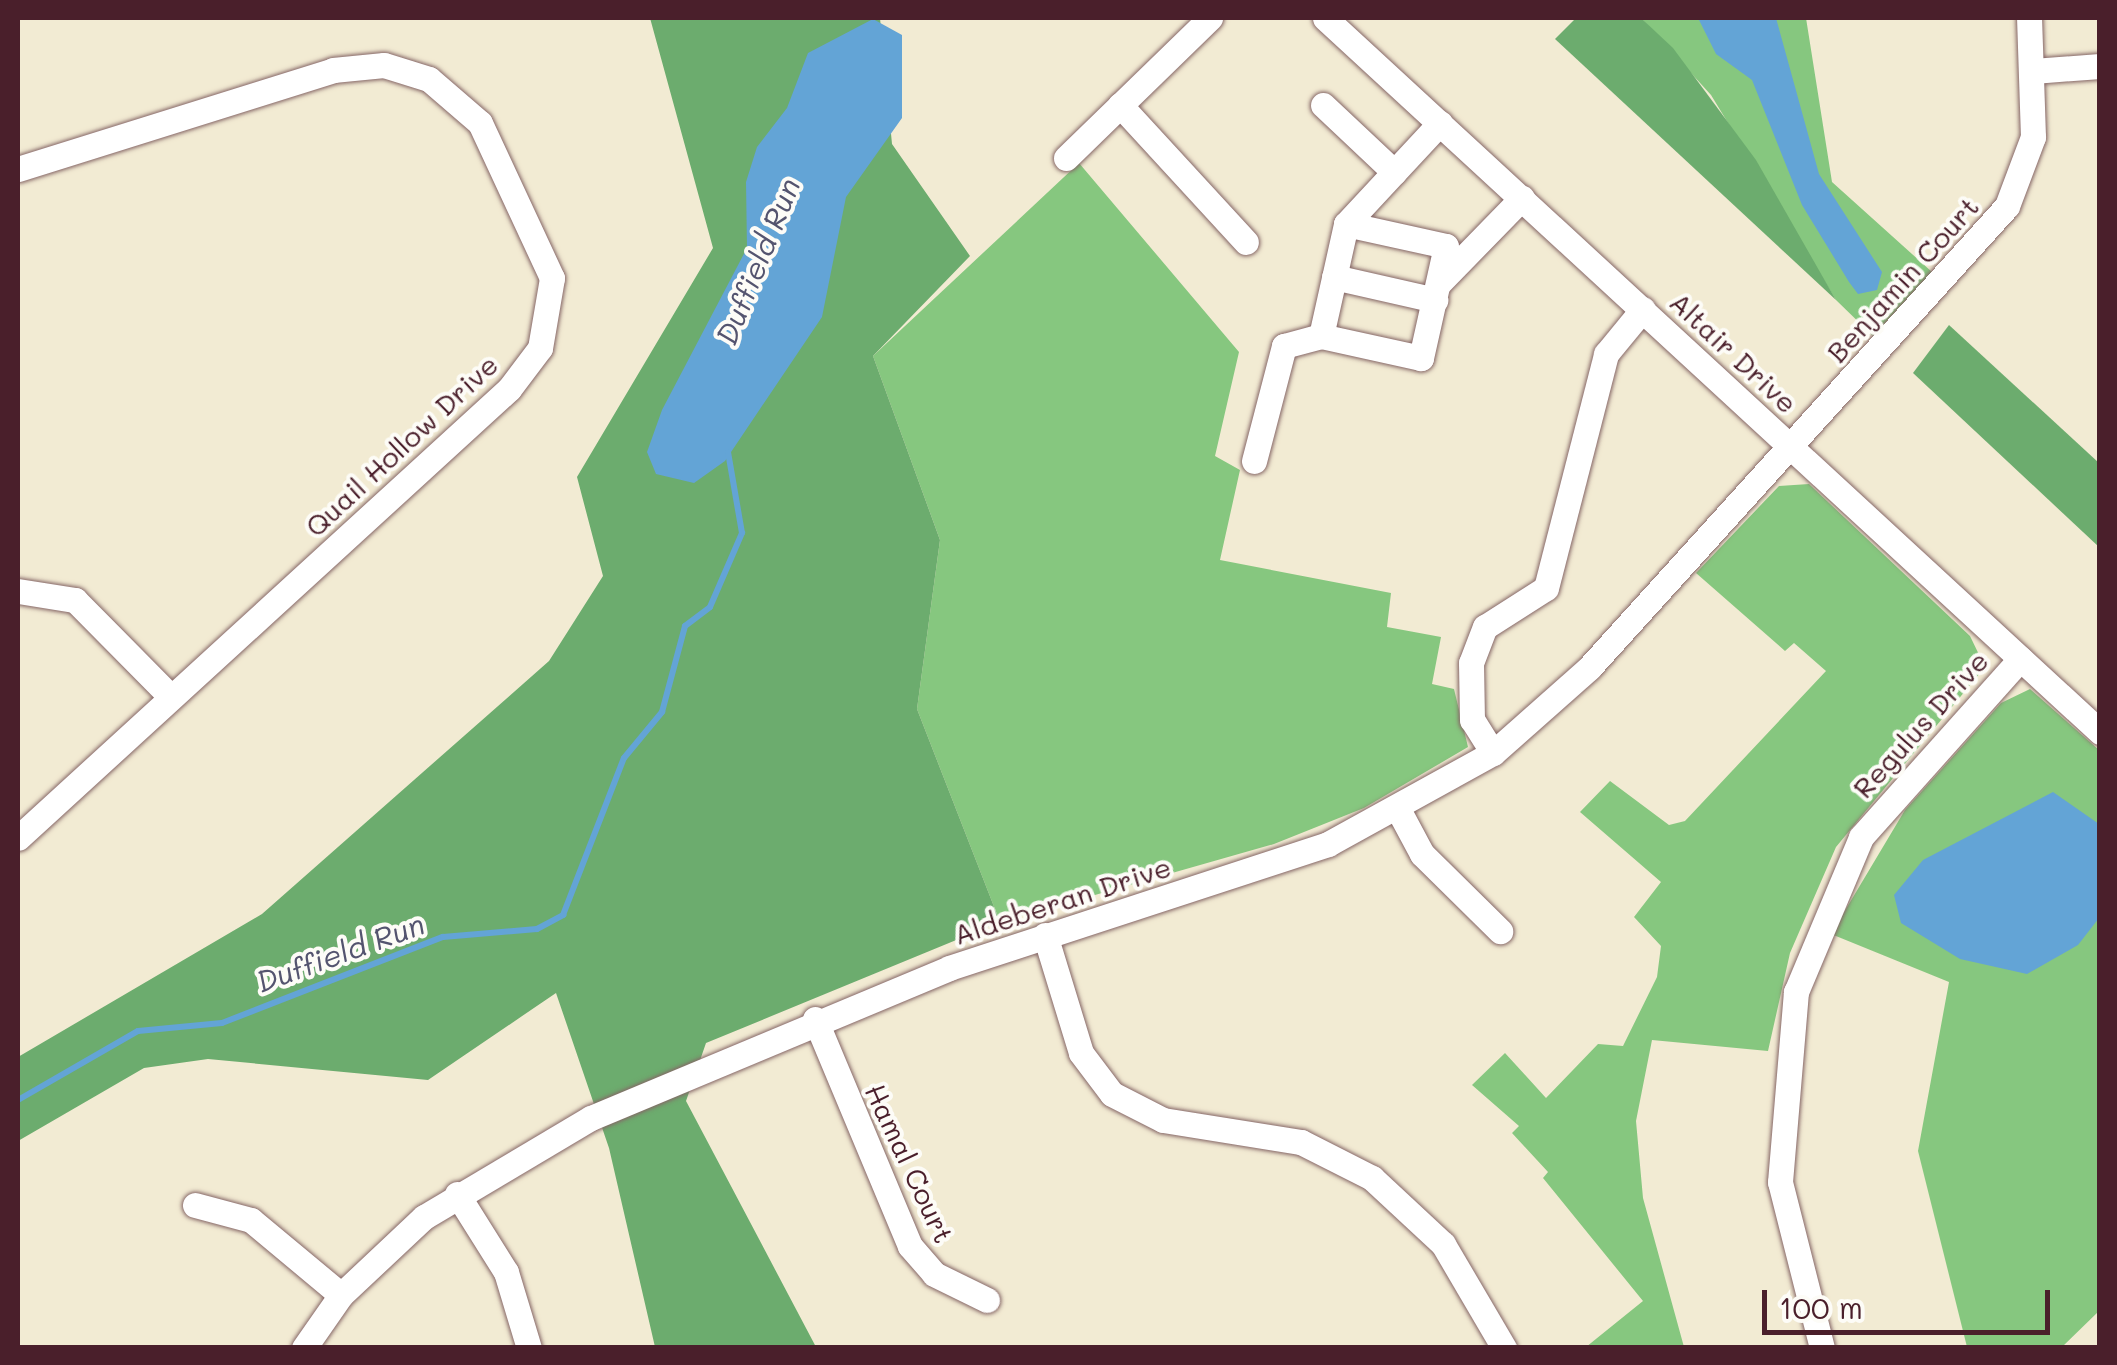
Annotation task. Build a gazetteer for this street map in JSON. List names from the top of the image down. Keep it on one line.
{"streets":{"street":["Benjamin Court","Altair Drive","Quail Hollow Drive","Regulus Drive","Aldeberan Drive","Hamal Court"]},"crossings":[["Benjamin Court","Altair Drive"],["Benjamin Court","Aldeberan Drive"],["Altair Drive","Regulus Drive"],["Altair Drive","Aldeberan Drive"],["Aldeberan Drive","Hamal Court"]],"water":["Duffield Run"],"scale_bar":"100 m"}
